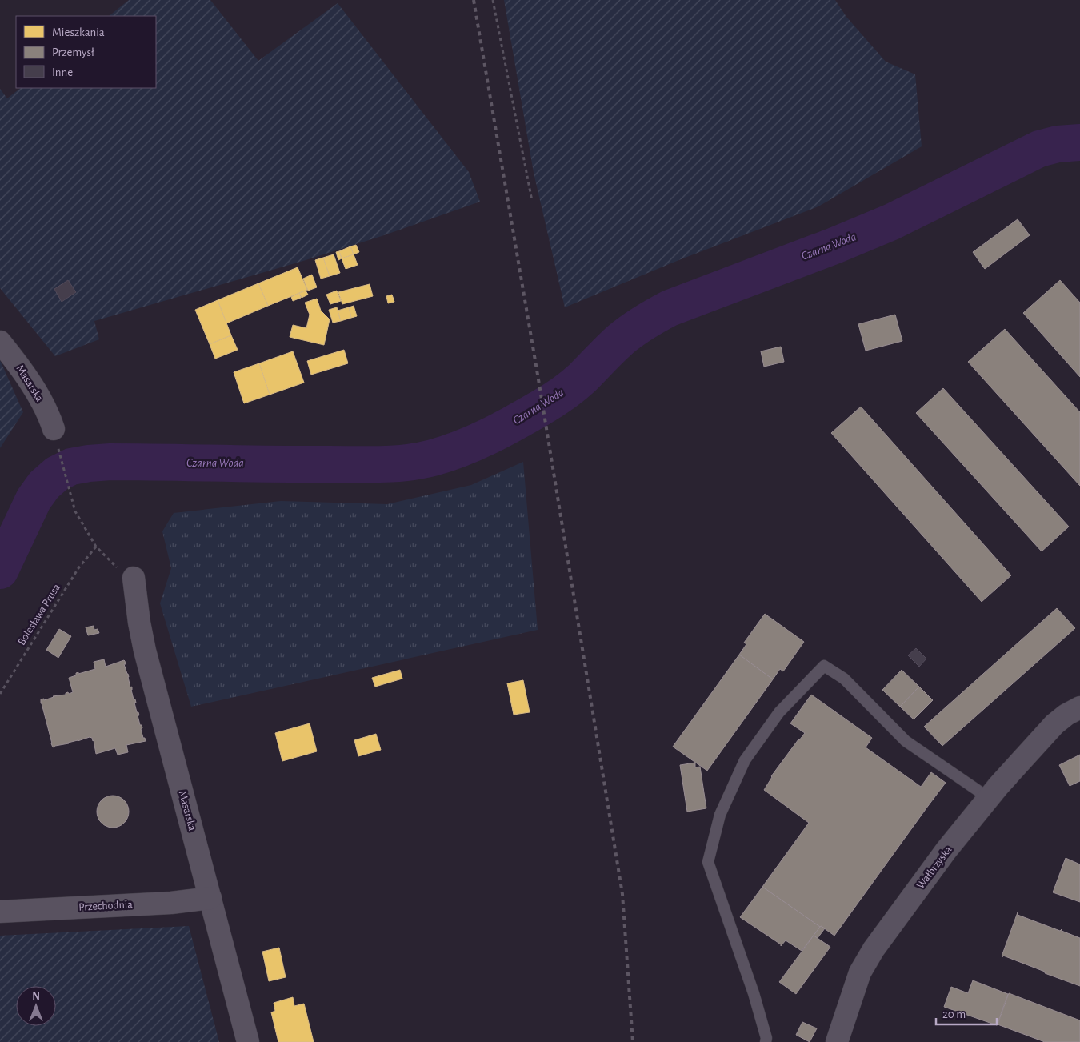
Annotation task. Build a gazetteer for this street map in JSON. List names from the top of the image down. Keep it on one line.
{"streets":{"street":["Masarska","Wałbrzyska","Przechodnia"],"path":["Bolesława Prusa"]},"crossings":[["Masarska","Przechodnia"]],"water":["Czarna Woda"],"legend":["Mieszkania","Przemysł","Inne"],"scale_bar":"20 m","north":"top"}
